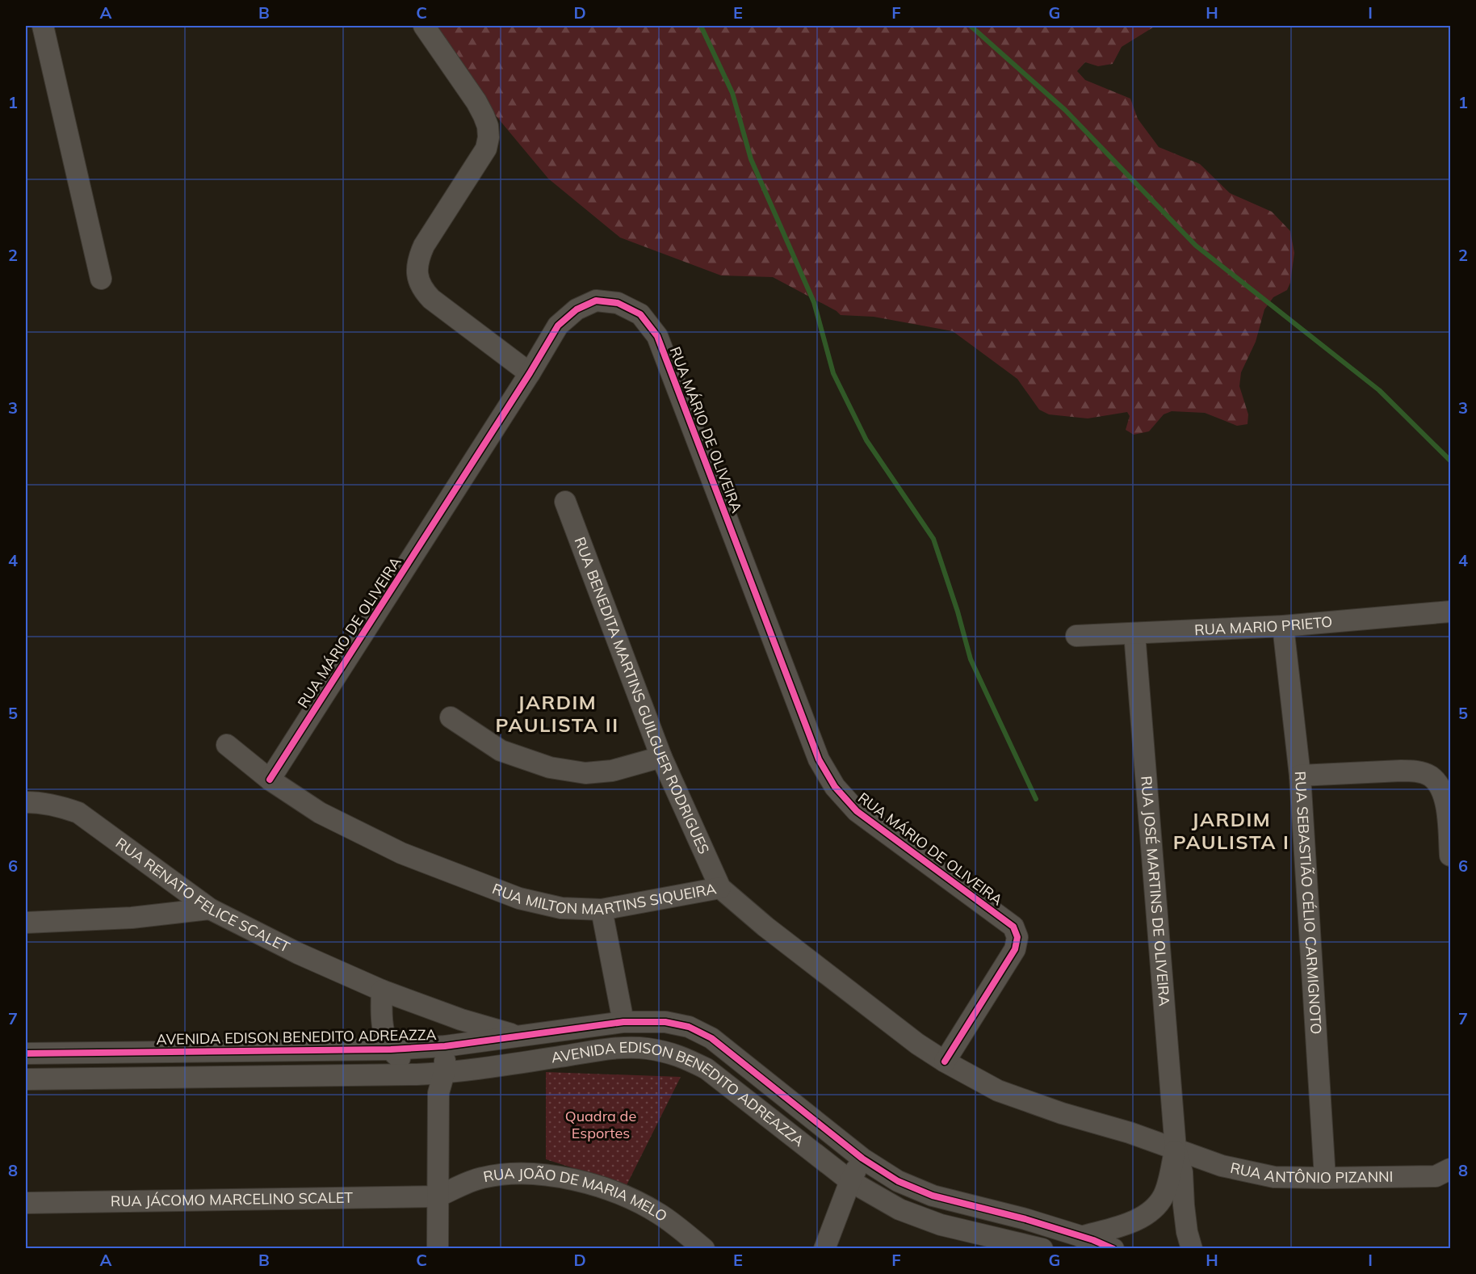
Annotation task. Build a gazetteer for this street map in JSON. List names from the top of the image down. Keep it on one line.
{"streets":{"street":["RUA MÁRIO DE OLIVEIRA","RUA MARIO PRIETO","RUA BENEDITA MARTINS GUILGUER RODRIGUES","RUA MILTON MARTINS SIQUEIRA","RUA JOSÉ MARTINS DE OLIVEIRA","RUA RENATO FELICE SCALET","RUA SEBASTIÃO CÉLIO CARMIGNOTO","AVENIDA EDISON BENEDITO ADREAZZA","RUA ANTÔNIO PIZANNI","RUA JÁCOMO MARCELINO SCALET","RUA JOÃO DE MARIA MELO"]},"crossings":[["RUA MÁRIO DE OLIVEIRA","RUA MILTON MARTINS SIQUEIRA"],["RUA MARIO PRIETO","RUA JOSÉ MARTINS DE OLIVEIRA"],["RUA MARIO PRIETO","RUA SEBASTIÃO CÉLIO CARMIGNOTO"],["RUA BENEDITA MARTINS GUILGUER RODRIGUES","RUA MILTON MARTINS SIQUEIRA"],["RUA MILTON MARTINS SIQUEIRA","RUA JOSÉ MARTINS DE OLIVEIRA"],["RUA MILTON MARTINS SIQUEIRA","RUA ANTÔNIO PIZANNI"],["RUA JOSÉ MARTINS DE OLIVEIRA","AVENIDA EDISON BENEDITO ADREAZZA"],["RUA JOSÉ MARTINS DE OLIVEIRA","RUA ANTÔNIO PIZANNI"],["RUA RENATO FELICE SCALET","AVENIDA EDISON BENEDITO ADREAZZA"],["RUA SEBASTIÃO CÉLIO CARMIGNOTO","RUA ANTÔNIO PIZANNI"],["RUA JÁCOMO MARCELINO SCALET","RUA JOÃO DE MARIA MELO"]],"districts":["JARDIM PAULISTA II","JARDIM PAULISTA I"],"parks":["Quadra de Esportes"],"grid":{"columns":["A","B","C","D","E","F","G","H","I"],"rows":["1","2","3","4","5","6","7","8"]}}
